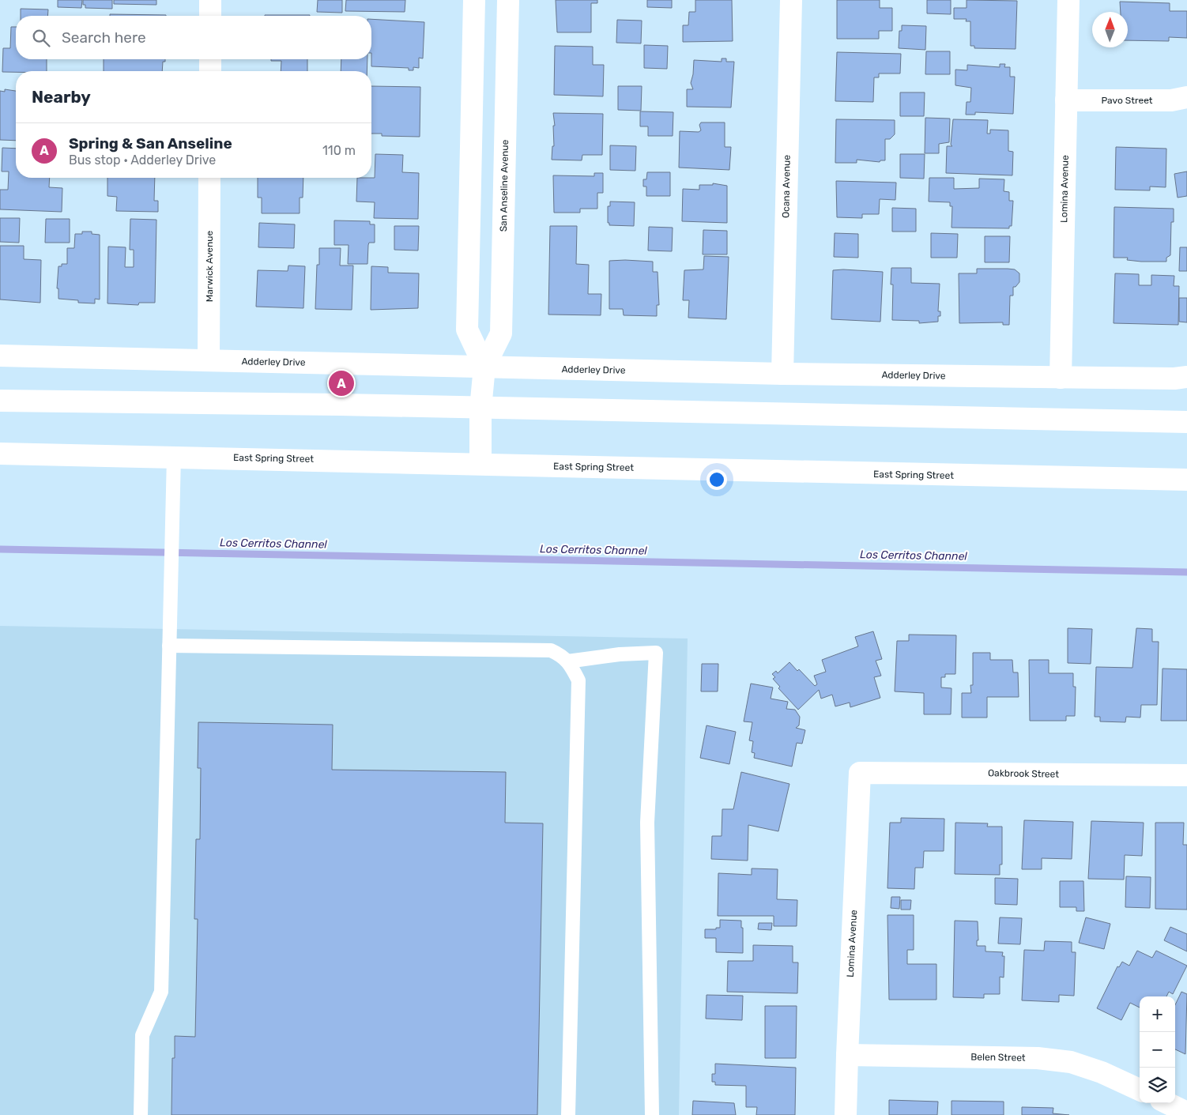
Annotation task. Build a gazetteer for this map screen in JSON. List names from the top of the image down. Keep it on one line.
{"streets":{"street":["Pavo Street","San Anseline Avenue","Ocana Avenue","Lomina Avenue","Marwick Avenue","Adderley Drive","East Spring Street","Oakbrook Street","Belen Street"]},"crossings":[["Pavo Street","Lomina Avenue"],["San Anseline Avenue","Adderley Drive"],["San Anseline Avenue","East Spring Street"],["Ocana Avenue","Adderley Drive"],["Lomina Avenue","Adderley Drive"],["Lomina Avenue","Oakbrook Street"],["Lomina Avenue","Belen Street"],["Marwick Avenue","Adderley Drive"]],"water":["Los Cerritos Channel"],"north":"top","page":{"search":"Search here","heading":"Nearby","list":[{"mark":"A","name":"Spring & San Anseline","note":"Bus stop · Adderley Drive","value":"110 m"}],"pins":"A","map_buttons":["+","−"]}}
